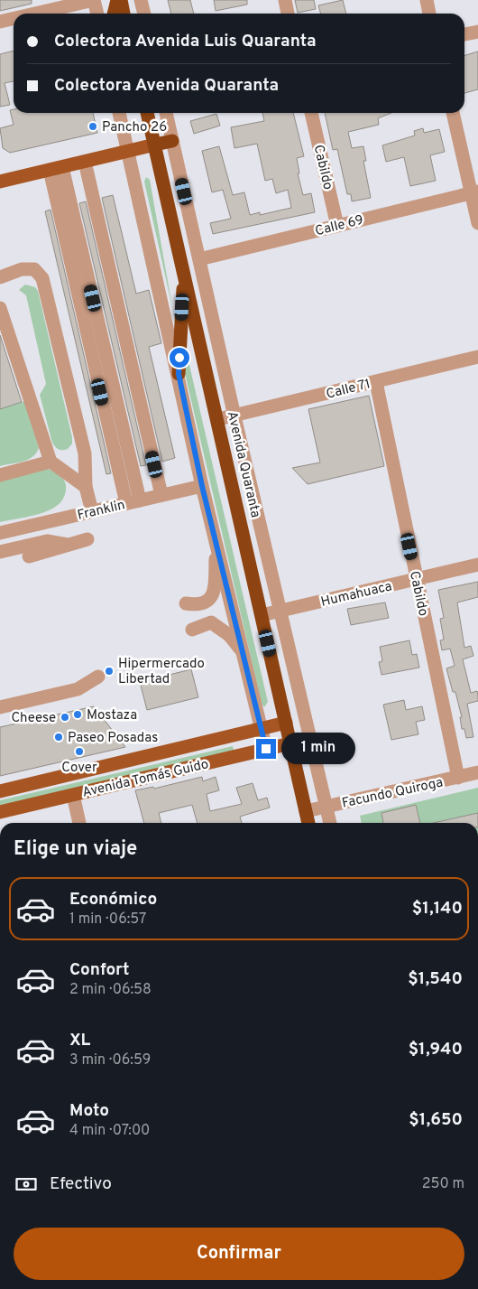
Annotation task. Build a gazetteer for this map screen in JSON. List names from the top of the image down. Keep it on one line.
{"streets":{"highway":["Avenida Quaranta"],"main road":["Avenida Tomás Guido"],"street":["Cabildo","Calle 69","Calle 71","Franklin","Humahuaca","Facundo Quiroga"]},"crossings":[["Cabildo","Calle 69"],["Cabildo","Calle 71"],["Cabildo","Humahuaca"],["Cabildo","Facundo Quiroga"],["Calle 71","Avenida Quaranta"],["Avenida Quaranta","Humahuaca"],["Avenida Quaranta","Avenida Tomás Guido"],["Avenida Quaranta","Facundo Quiroga"]],"places":["Pancho 26","Hipermercado Libertad","Mostaza","Cheese","Paseo Posadas","Cover"],"page":{"banner":["Colectora Avenida Luis Quaranta","Colectora Avenida Quaranta"],"bubble":"1 min","heading":"Elige un viaje","list":[{"name":"Económico","note":"1 min · 06:57","value":"$1,140"},{"name":"Confort","note":"2 min · 06:58","value":"$1,540"},{"name":"XL","note":"3 min · 06:59","value":"$1,940"},{"name":"Moto","note":"4 min · 07:00","value":"$1,650"}],"pay":["Efectivo","250 m"],"buttons":"Confirmar"}}
